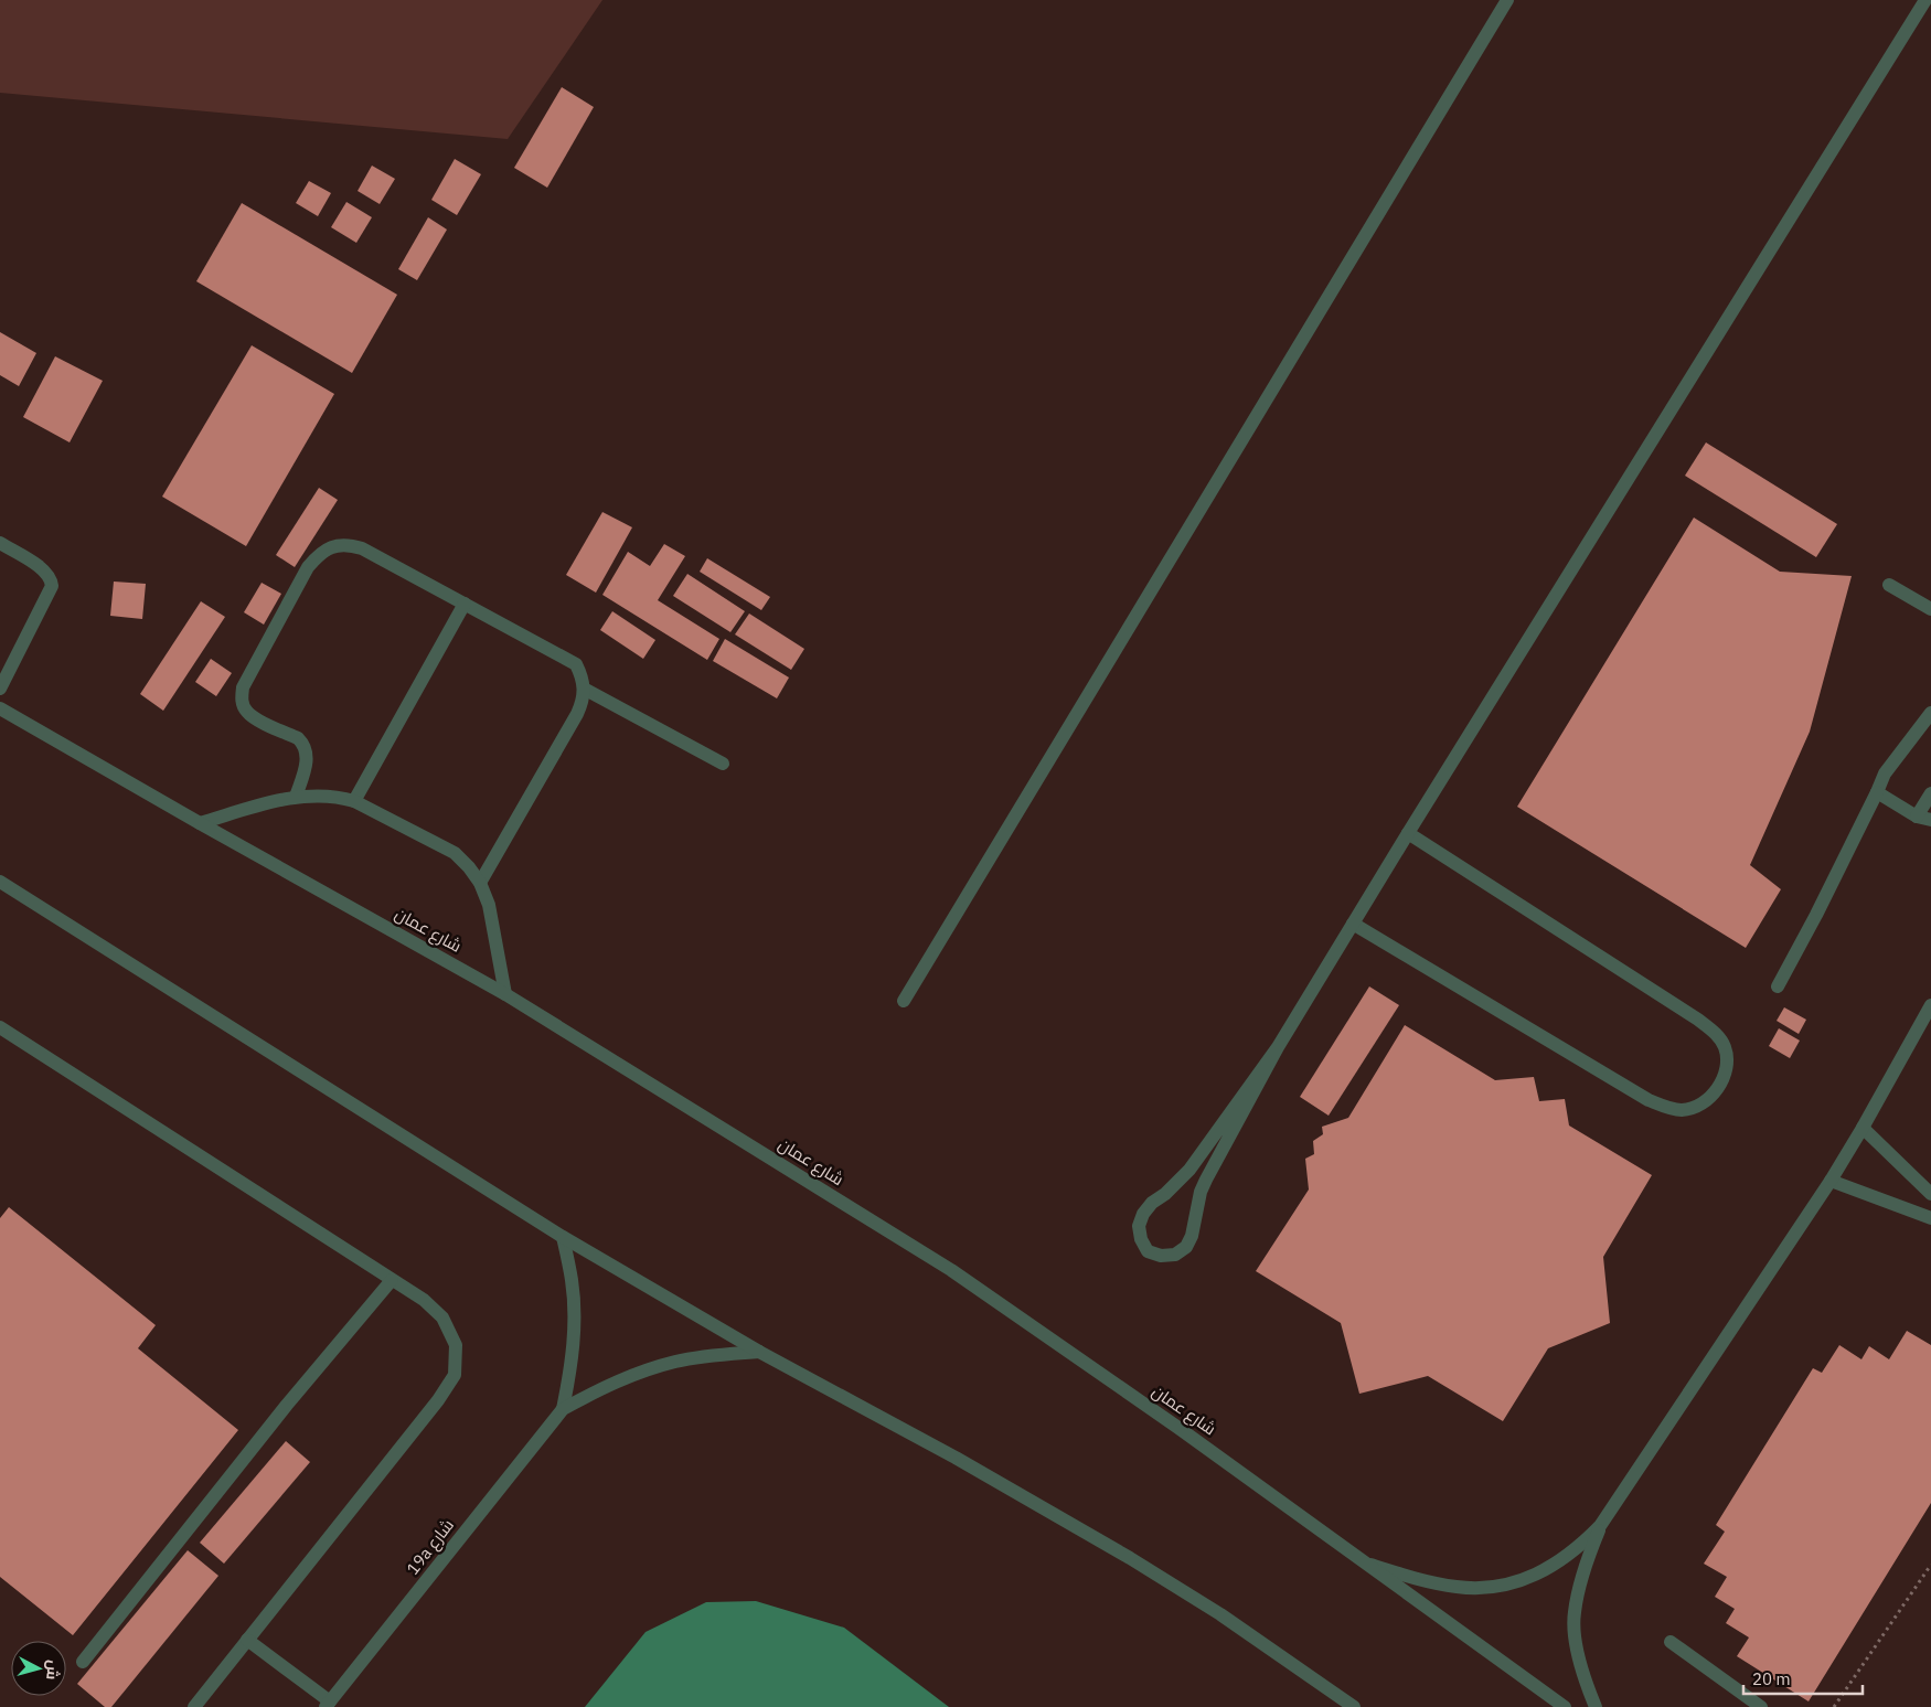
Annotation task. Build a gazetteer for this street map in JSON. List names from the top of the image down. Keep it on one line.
{"streets":{"street":["شارع عمان","19a شارع"]},"scale_bar":"20 m","north":"right"}
